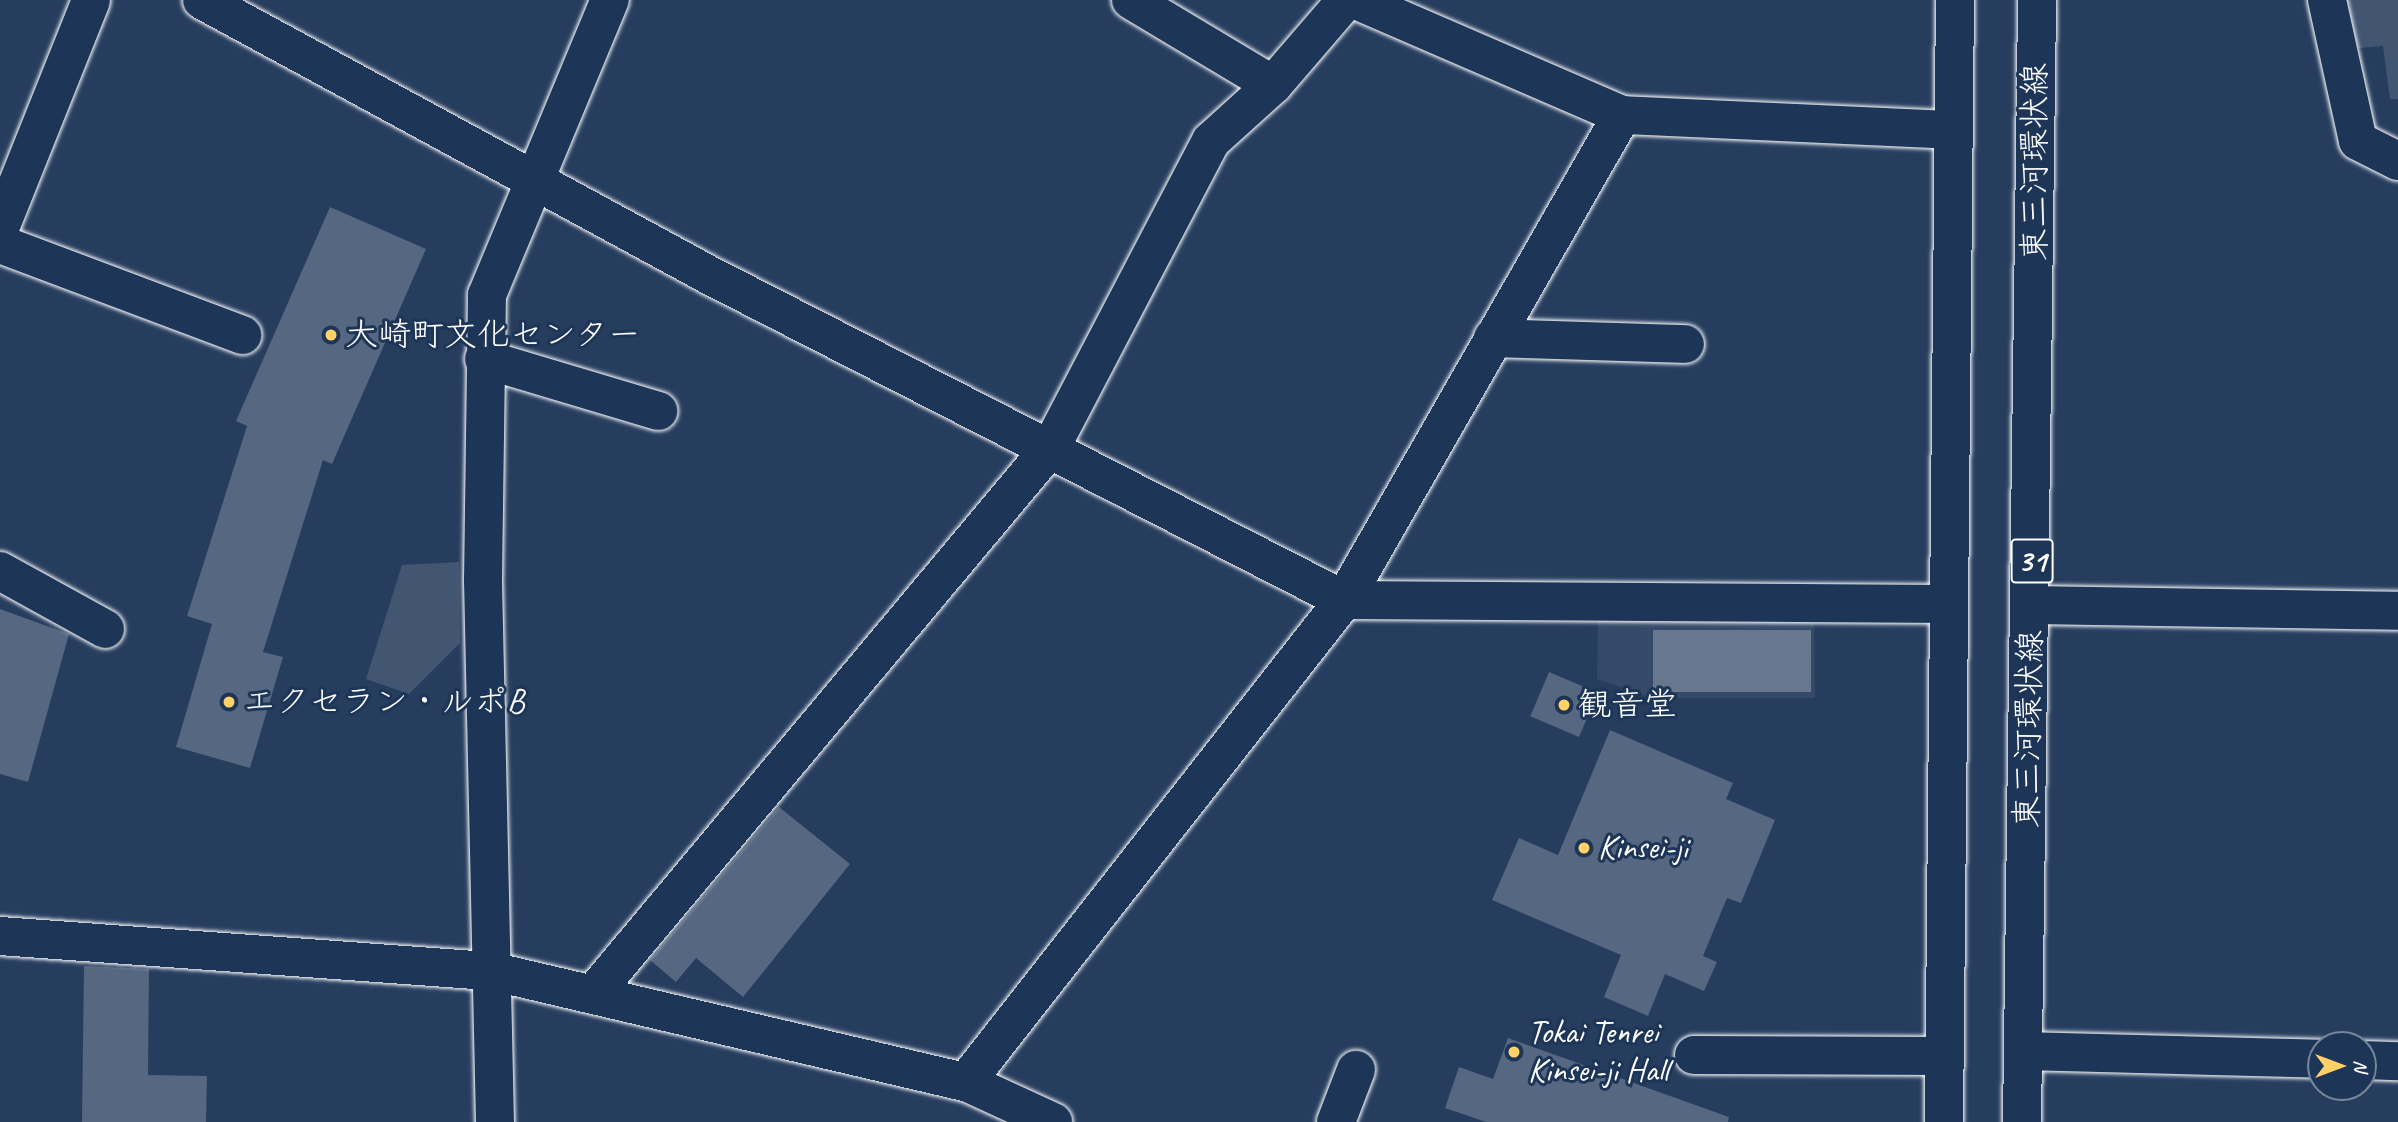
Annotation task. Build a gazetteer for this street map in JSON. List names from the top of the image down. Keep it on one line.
{"streets":{"street":["東三河環状線","31"]},"places":["大崎町文化センター","エクセラン・ルポB","観音堂","Kinsei-ji","Tokai Tenrei Kinsei-ji Hall"],"north":"right"}
